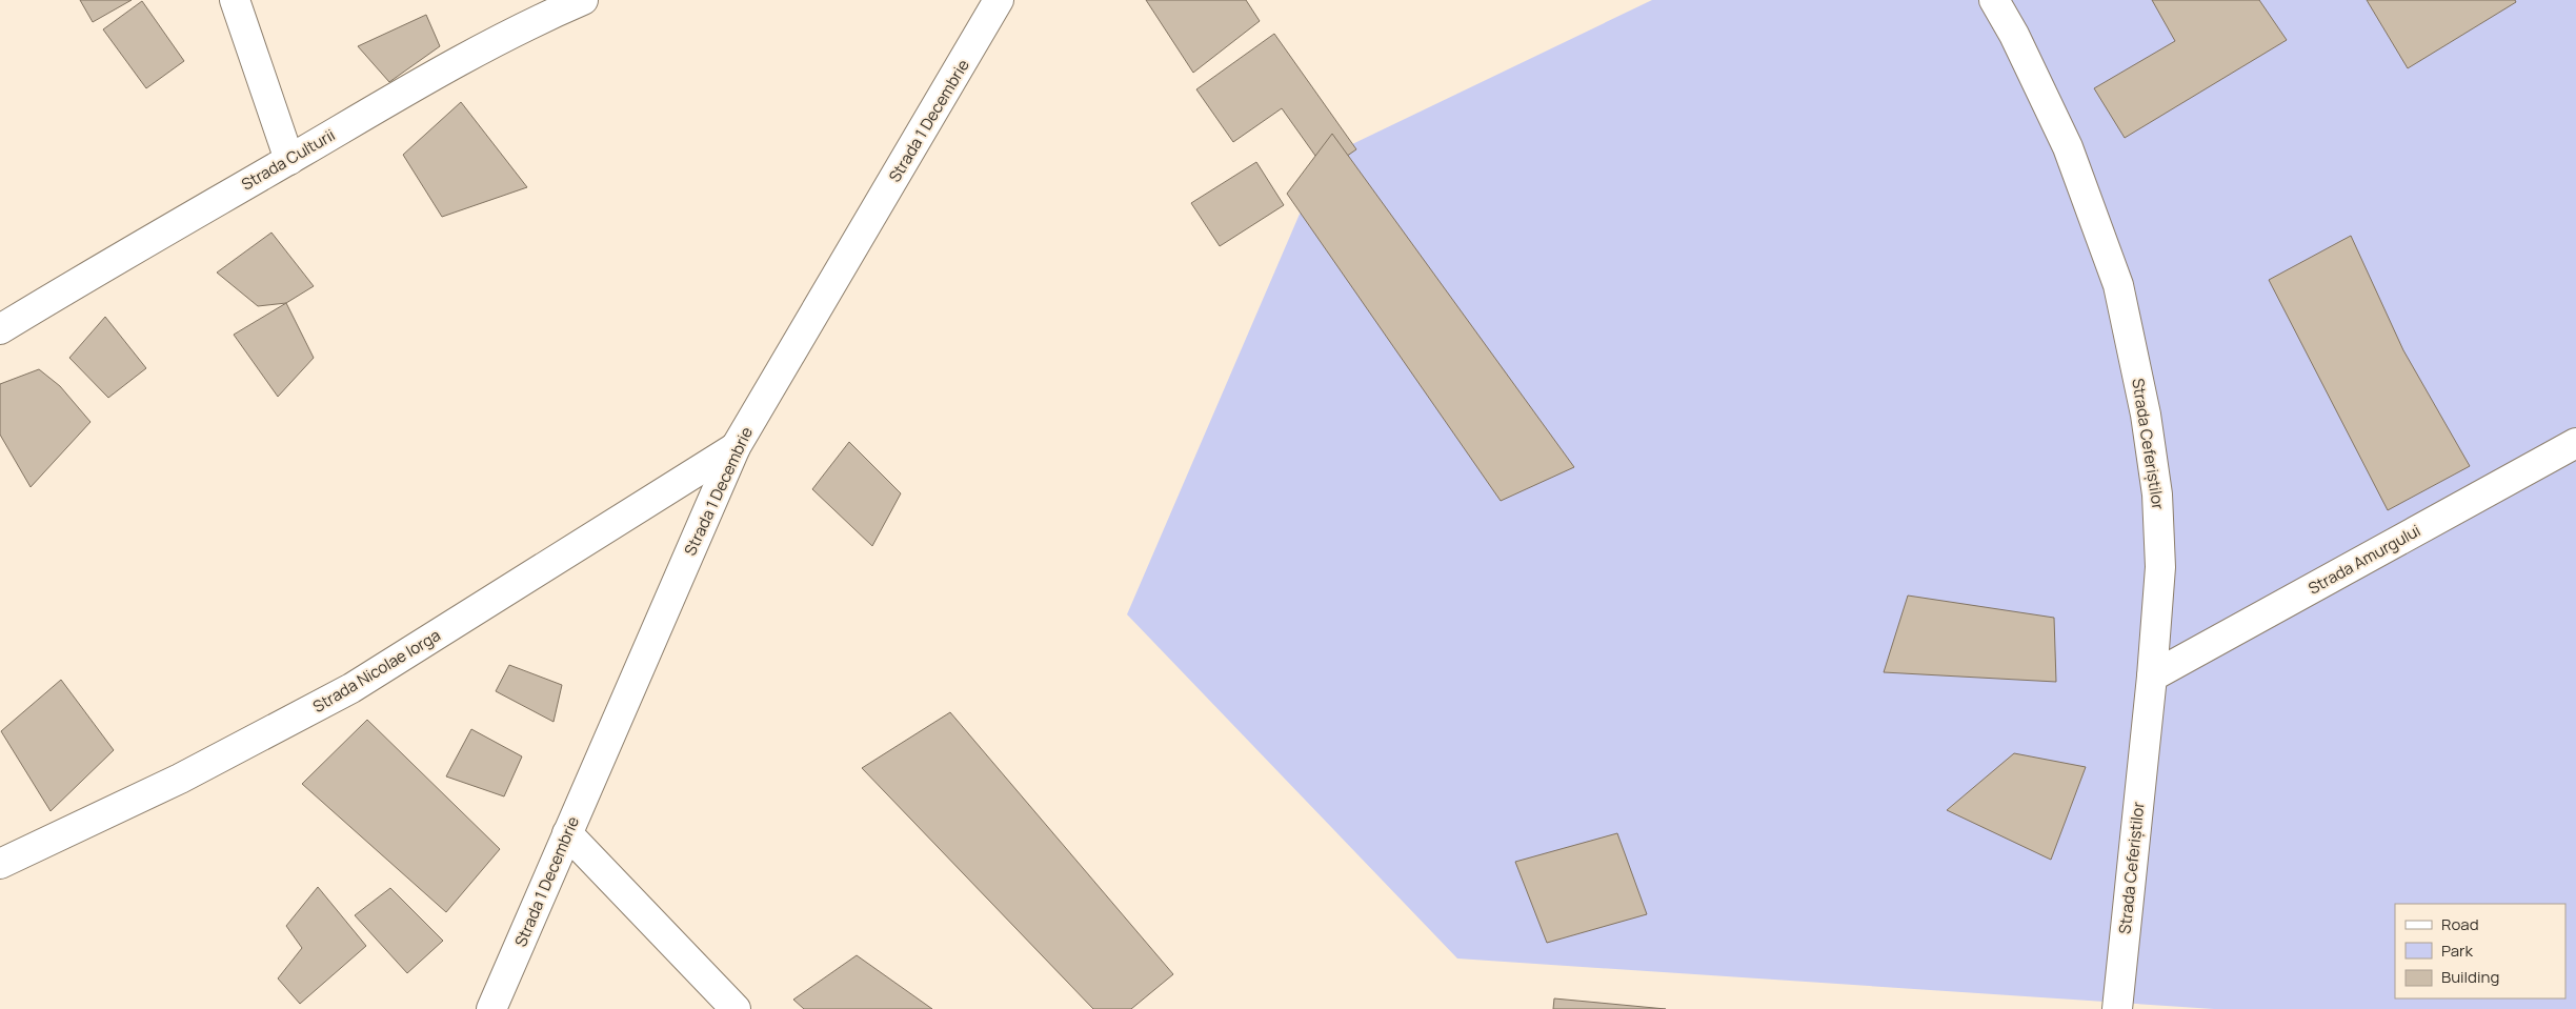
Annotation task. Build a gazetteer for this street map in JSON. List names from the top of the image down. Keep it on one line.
{"streets":{"street":["Strada 1 Decembrie","Strada Culturii","Strada Ceferiștilor","Strada Amurgului","Strada Nicolae Iorga"]},"crossings":[["Strada 1 Decembrie","Strada Nicolae Iorga"],["Strada Ceferiștilor","Strada Amurgului"]],"legend":["Road","Park","Building"]}
